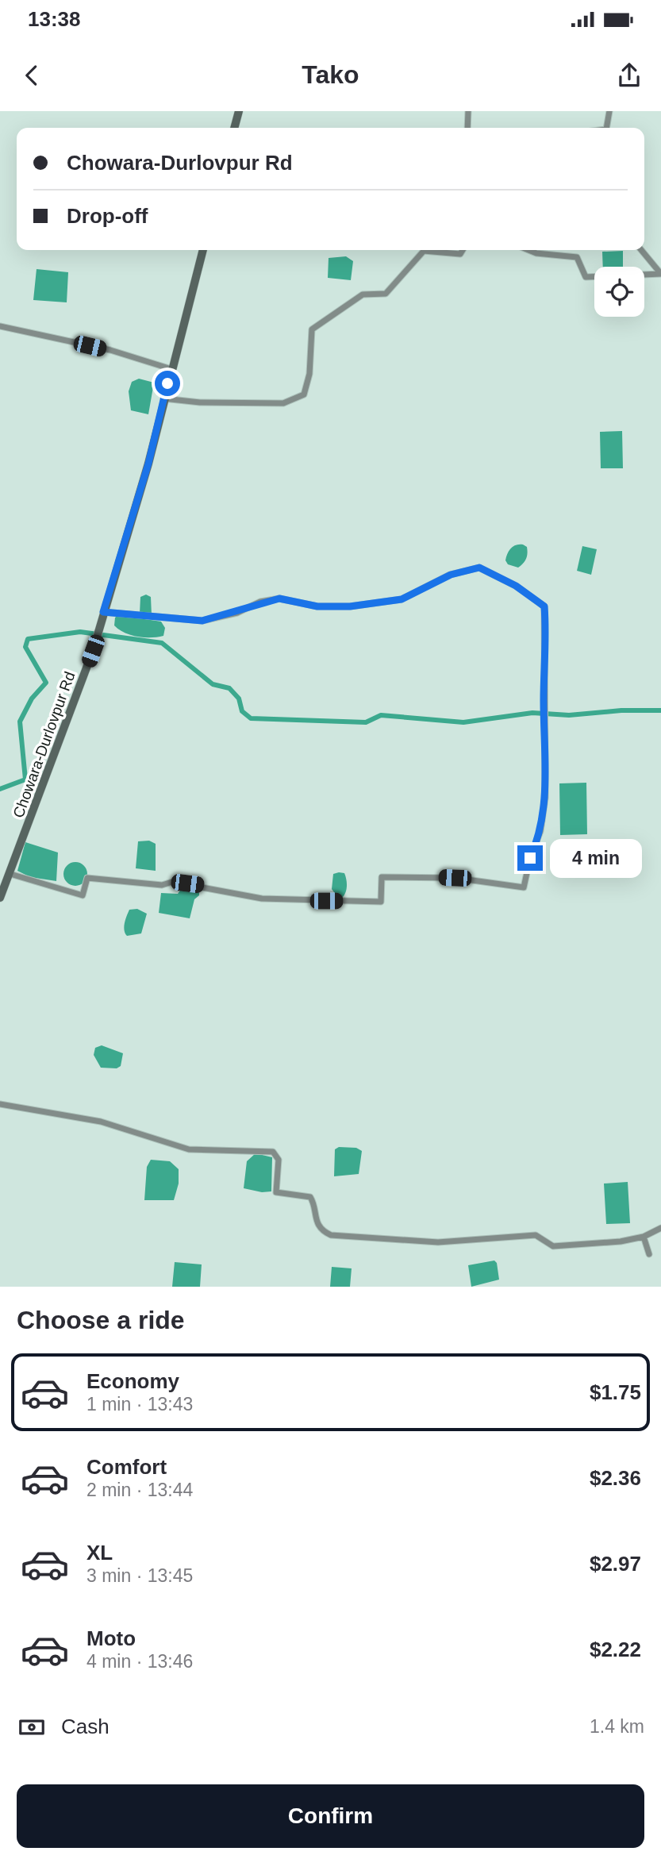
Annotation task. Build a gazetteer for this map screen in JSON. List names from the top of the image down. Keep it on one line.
{"streets":{"street":["Chowara-Durlovpur Rd"]},"page":{"status":"13:38","header":"Tako","banner":["Chowara-Durlovpur Rd","Drop-off"],"bubble":"4 min","heading":"Choose a ride","list":[{"name":"Economy","note":"1 min · 13:43","value":"$1.75"},{"name":"Comfort","note":"2 min · 13:44","value":"$2.36"},{"name":"XL","note":"3 min · 13:45","value":"$2.97"},{"name":"Moto","note":"4 min · 13:46","value":"$2.22"}],"pay":["Cash","1.4 km"],"buttons":"Confirm"}}
